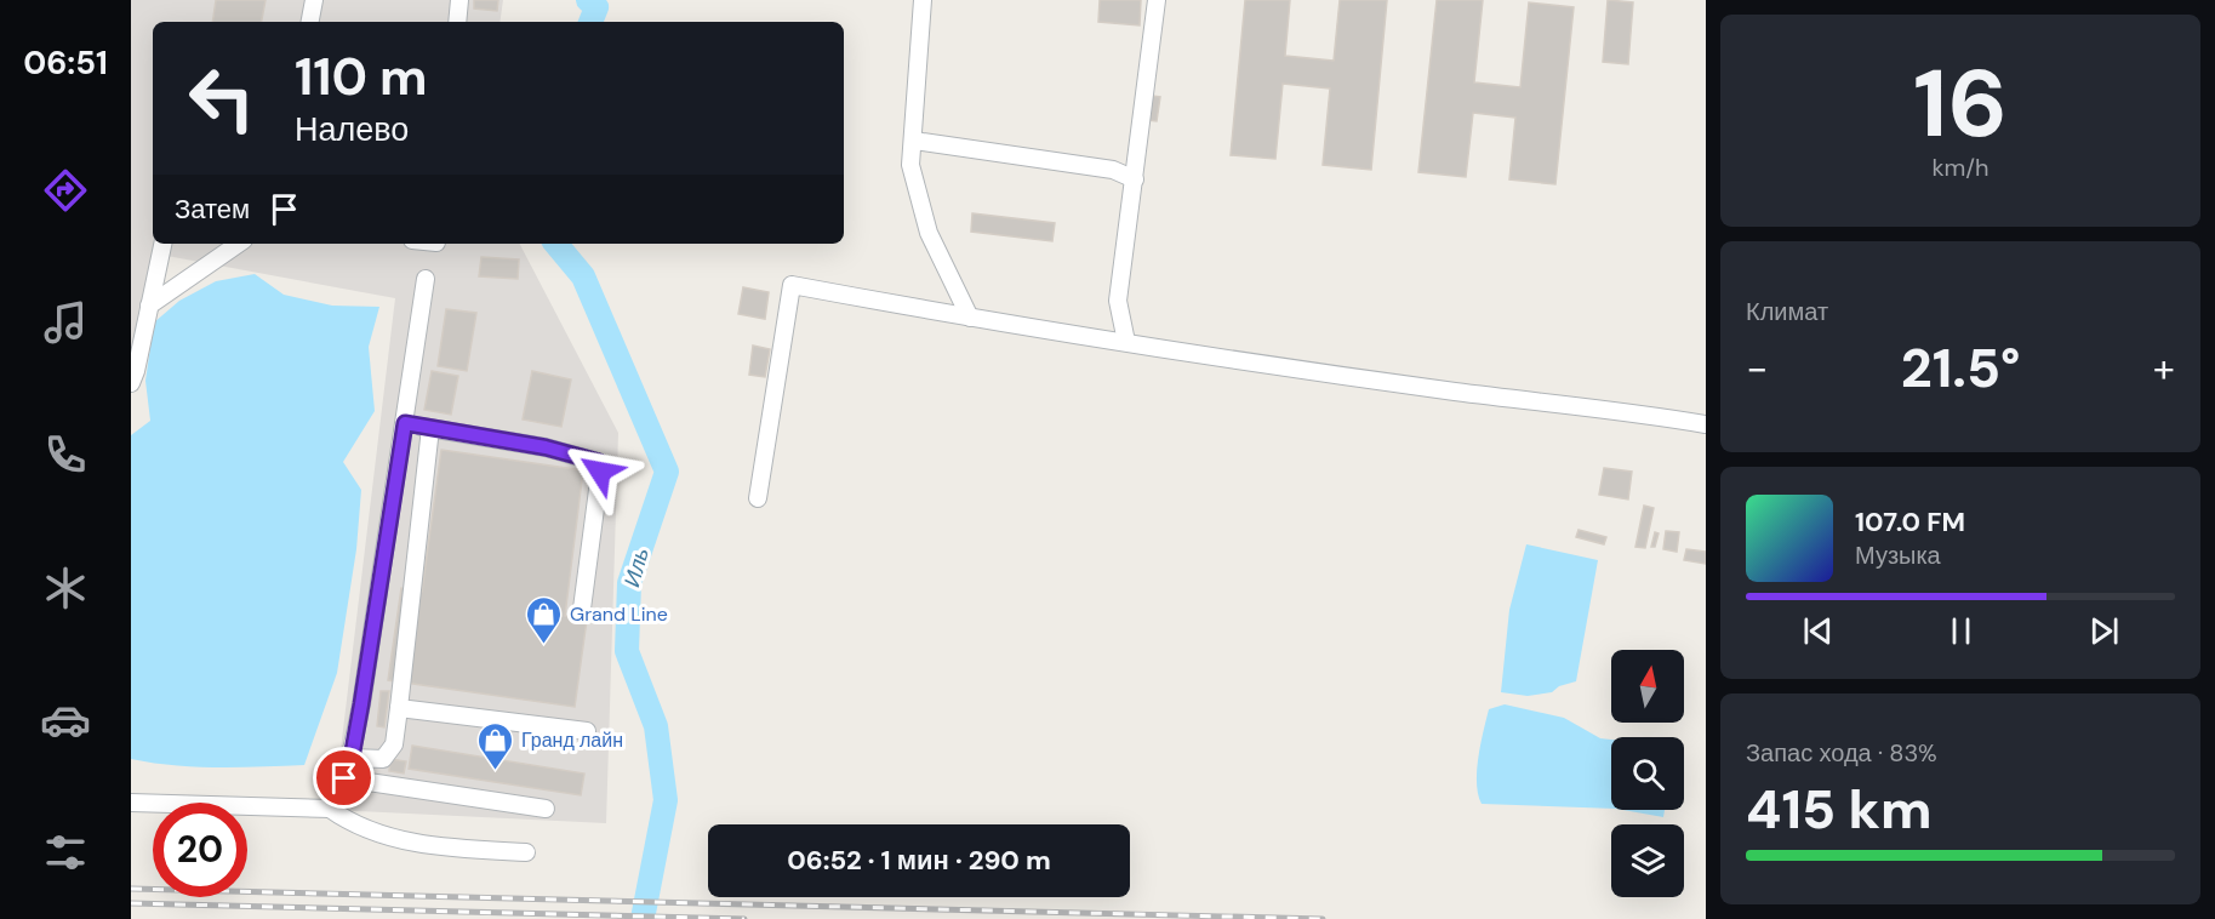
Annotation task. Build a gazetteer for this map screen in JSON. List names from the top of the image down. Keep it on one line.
{"water":["Иль"],"places":{"shop":["Grand Line","Гранд лайн"]},"north":"top","page":{"tabs":"06:51","tile":[["16","km/h"],"Климат",["Запас хода · 83%","415 km"]],"turn":["110 m","Налево"],"then":"Затем","heat":["−","21.5°","+"],"song":["107.0 FM","Музыка"],"limit":"20","trip":"06:52 · 1 мин · 290 m"}}
